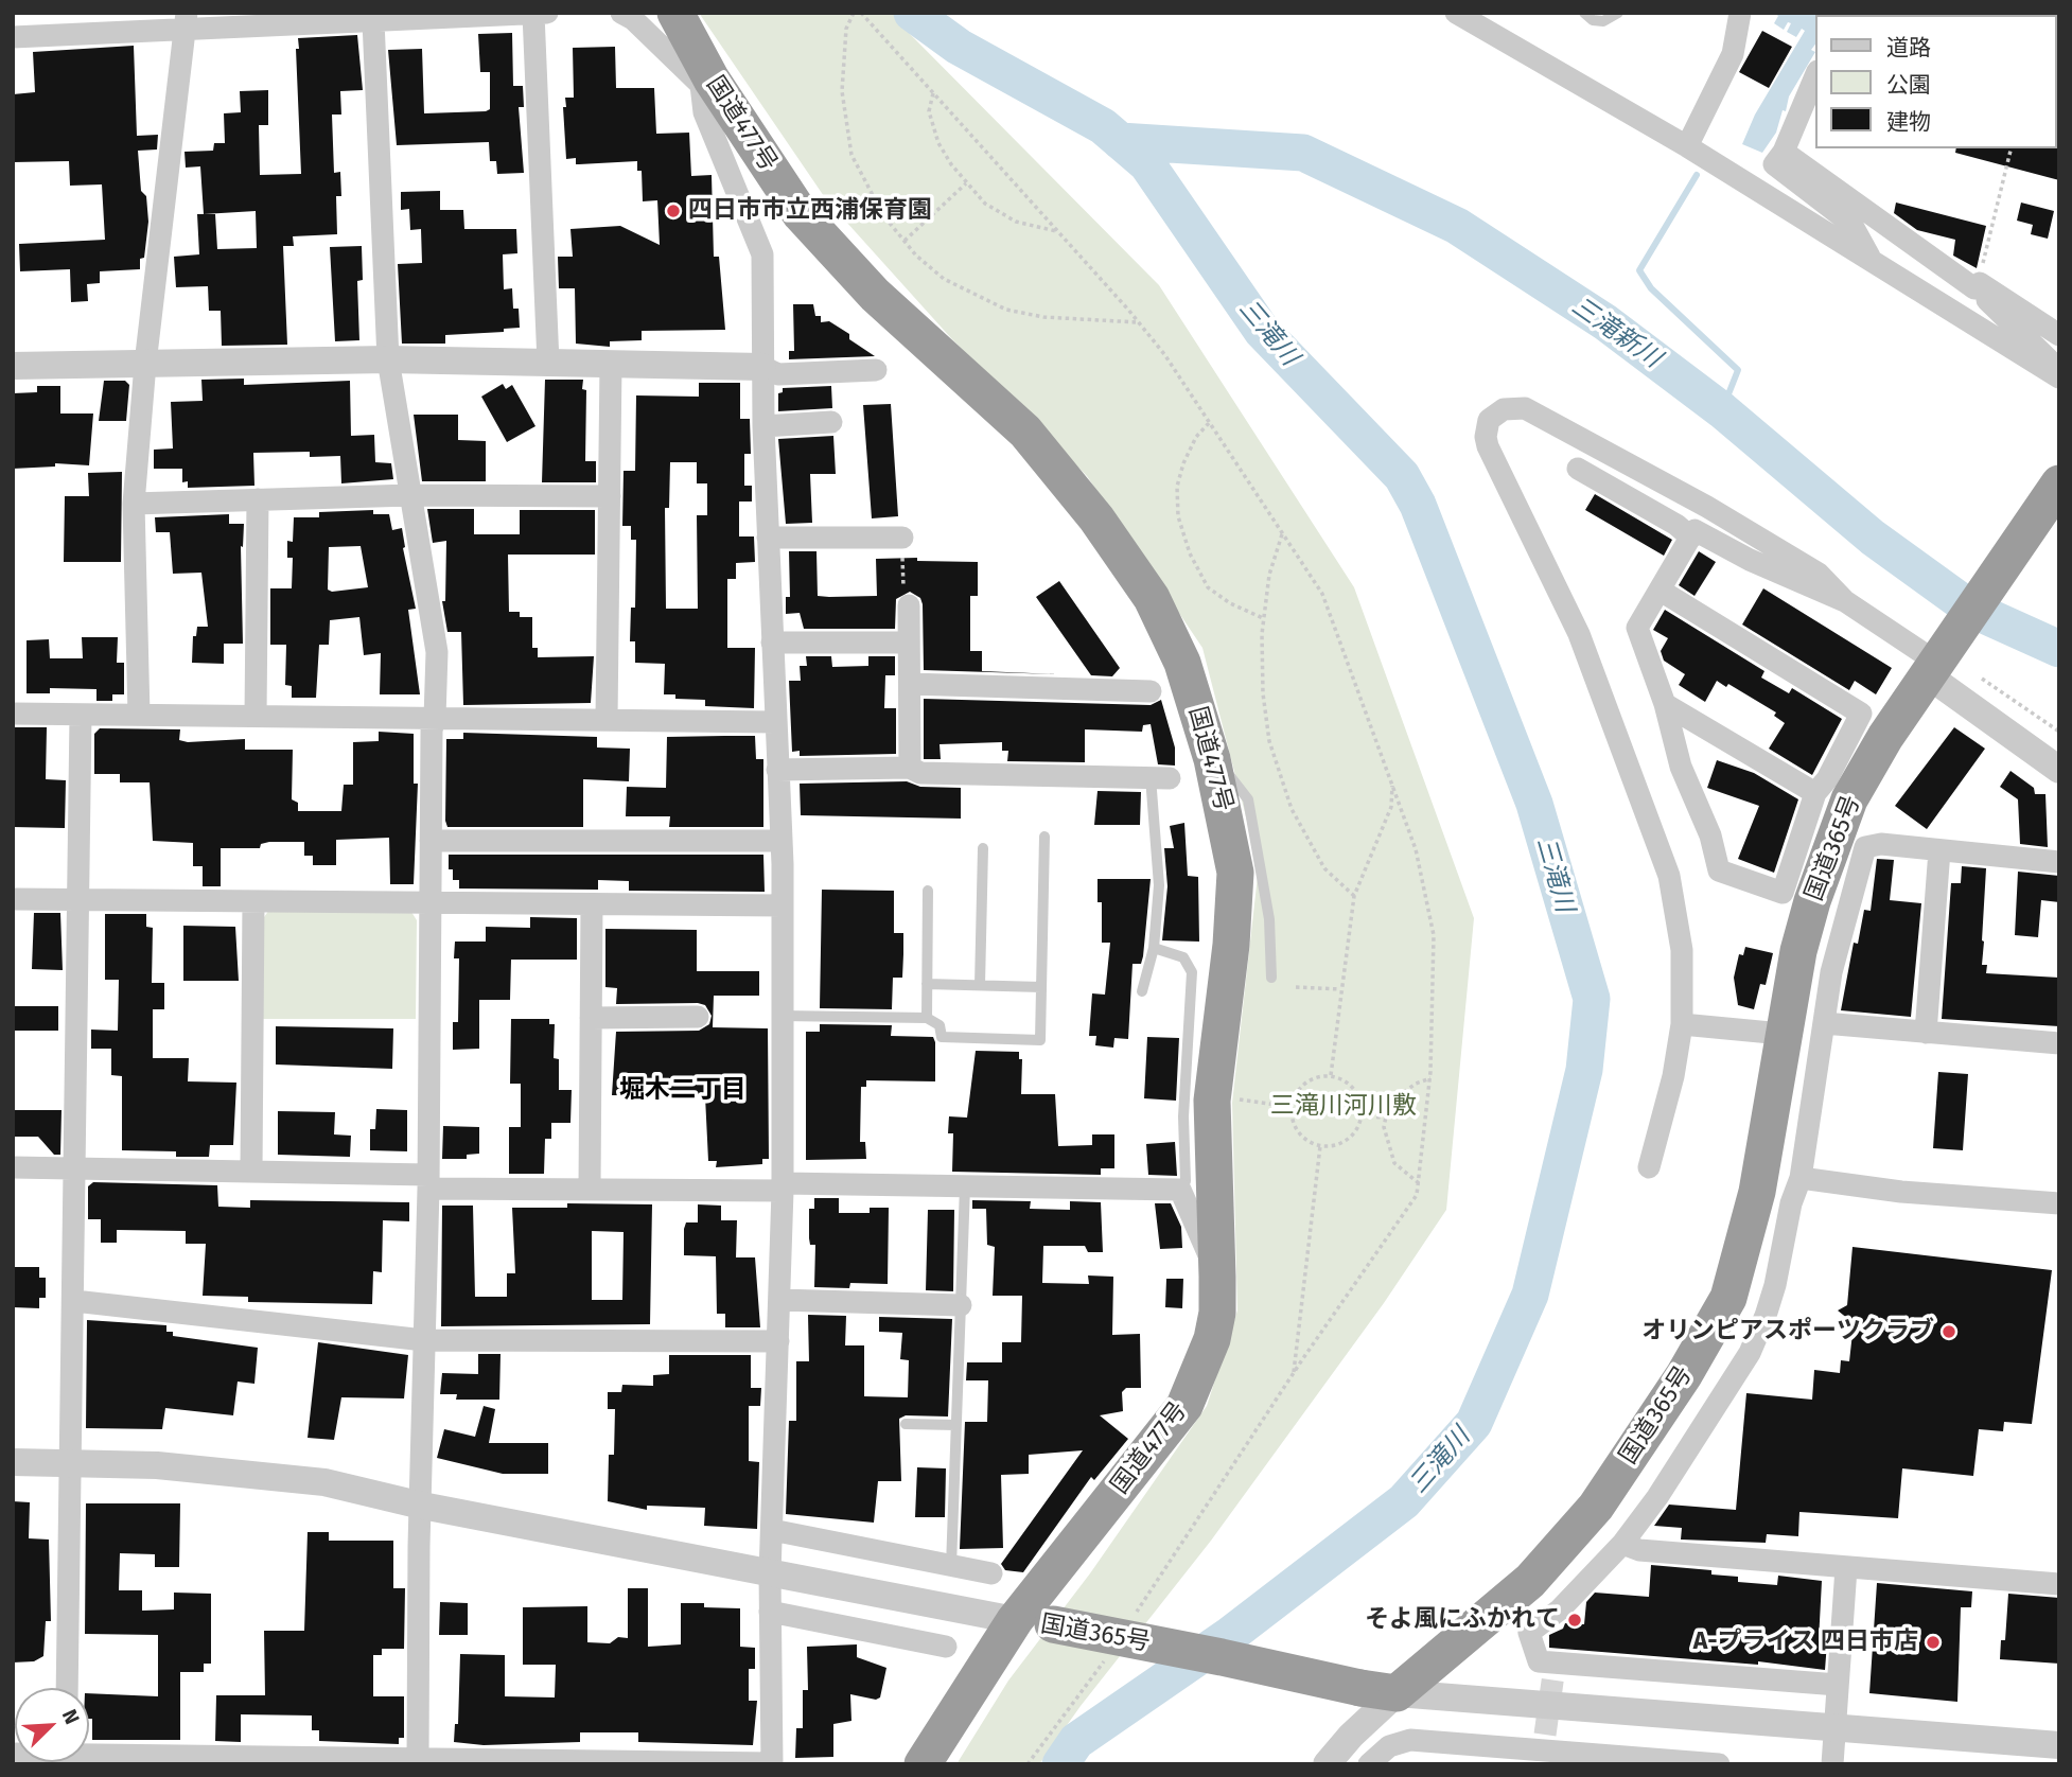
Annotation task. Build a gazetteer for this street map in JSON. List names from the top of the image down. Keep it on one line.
{"streets":{"highway":["国道477号","国道365号"]},"crossings":[["国道477号","国道365号"]],"districts":["堀木二丁目"],"water":["三滝川","三滝新川"],"parks":["三滝川河川敷"],"places":["四日市市立西浦保育園","オリンピアスポーツクラブ","そよ風にふかれて","A-プライス 四日市店"],"legend":["道路","公園","建物"],"north":"top right"}
